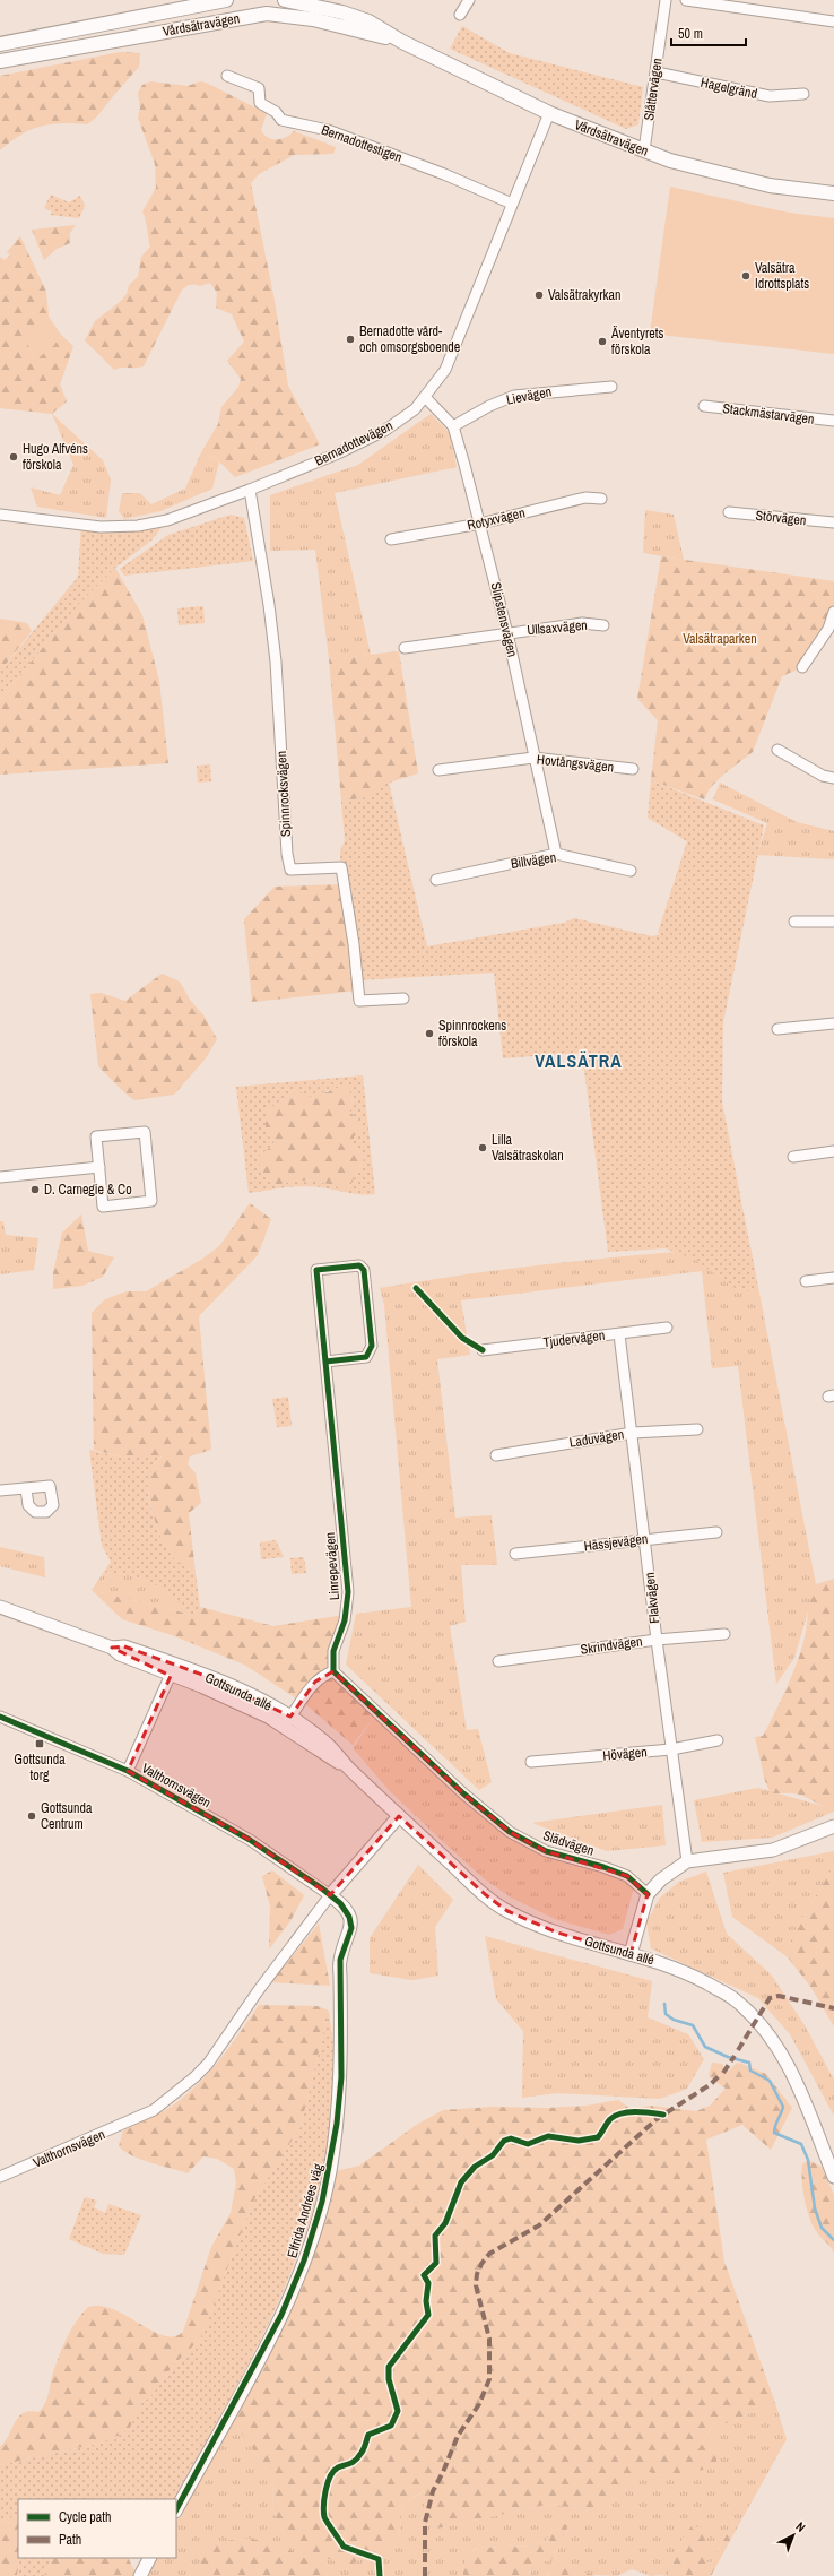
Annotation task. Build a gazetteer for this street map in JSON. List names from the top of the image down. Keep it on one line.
{"streets":{"main road":["Vårdsätravägen"],"street":["Hagelgränd","Slåttervägen","Bernadottestigen","Lievägen","Stackmästarvägen","Bernadottevägen","Störvägen","Rotyxvägen","Slipstensvägen","Ullsaxvägen","Hovtångsvägen","Spinnrocksvägen","Billvägen","Tjudervägen","Laduvägen","Hässjevägen","Linrepevägen","Flakvägen","Skrindvägen","Gottsunda allé","Hövägen","Valthornsvägen","Slädvägen","Elfrida Andrées väg"]},"crossings":[["Vårdsätravägen","Slåttervägen"],["Vårdsätravägen","Bernadottevägen"],["Hagelgränd","Slåttervägen"],["Bernadottestigen","Bernadottevägen"],["Lievägen","Slipstensvägen"],["Bernadottevägen","Slipstensvägen"],["Bernadottevägen","Spinnrocksvägen"],["Rotyxvägen","Slipstensvägen"],["Slipstensvägen","Ullsaxvägen"],["Slipstensvägen","Hovtångsvägen"],["Slipstensvägen","Billvägen"],["Tjudervägen","Flakvägen"],["Laduvägen","Flakvägen"],["Hässjevägen","Flakvägen"],["Linrepevägen","Slädvägen"],["Flakvägen","Skrindvägen"],["Flakvägen","Hövägen"],["Gottsunda allé","Valthornsvägen"],["Valthornsvägen","Elfrida Andrées väg"]],"districts":["VALSÄTRA"],"parks":["Valsätraparken"],"places":{"other":["Valsätra Idrottsplats","Valsätrakyrkan","Bernadotte vård- och omsorgsboende","Äventyrets förskola","Hugo Alfvéns förskola","Spinnrockens förskola","Lilla Valsätraskolan","D. Carnegie & Co","Gottsunda Centrum"],"transit":["Gottsunda torg"]},"legend":["Cycle path","Path"],"scale_bar":"50 m","north":"top right"}
